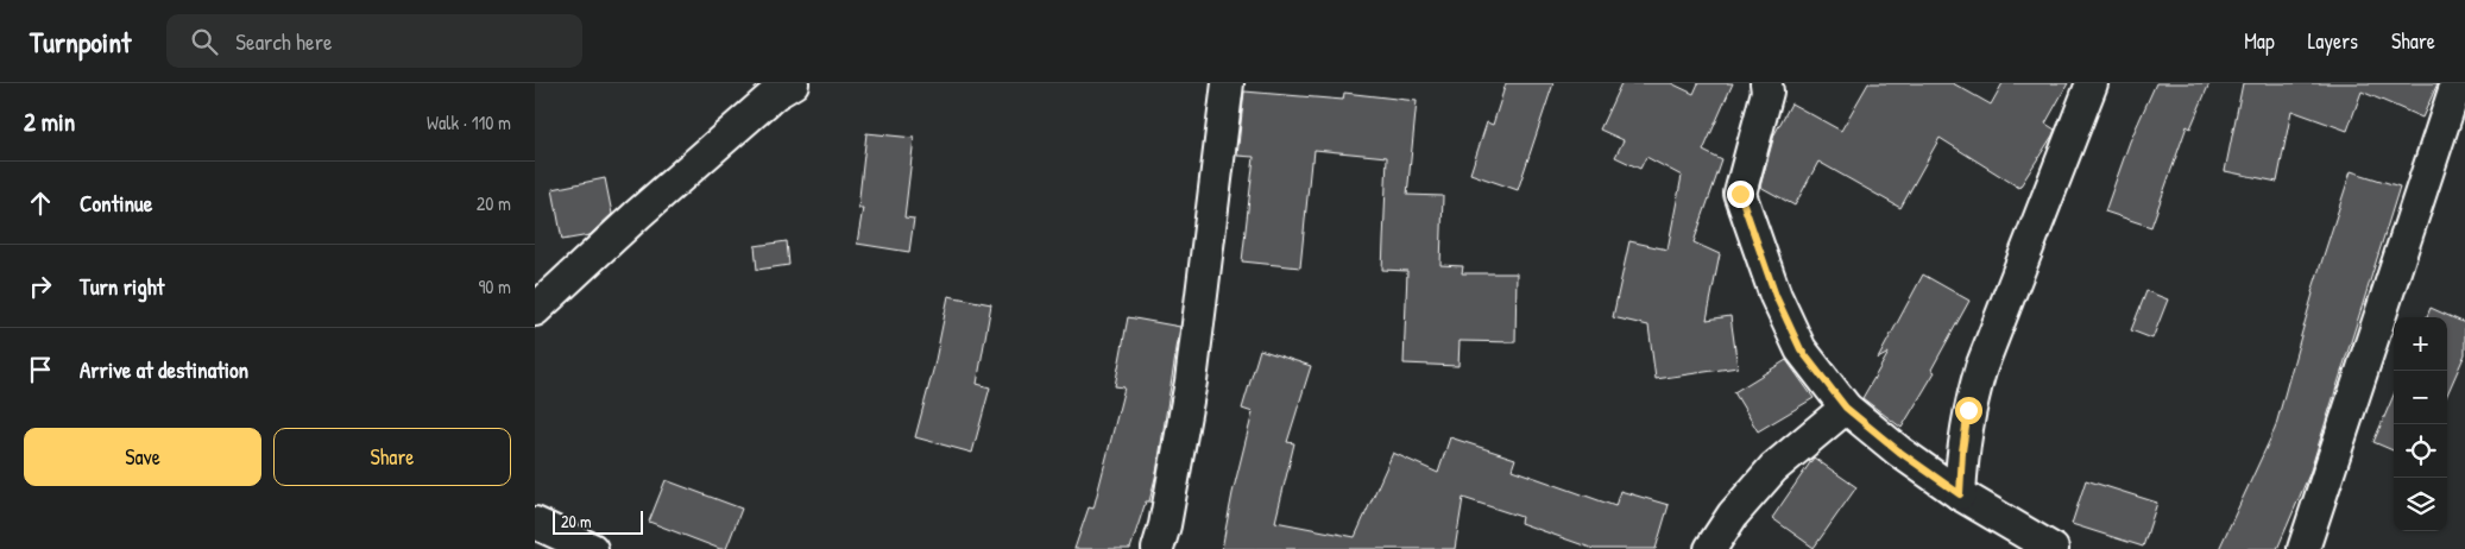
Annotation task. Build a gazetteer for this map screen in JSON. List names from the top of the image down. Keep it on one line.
{"scale_bar":"20 m","page":{"header":"Turnpoint","search":"Search here","nav":["Map","Layers","Share"],"heading":["2 min","Walk · 110 m"],"list":[["Continue","20 m"],["Turn right","90 m"],"Arrive at destination"],"map_buttons":["+","−"],"buttons":["Save","Share"],"scale":"20 m"}}
